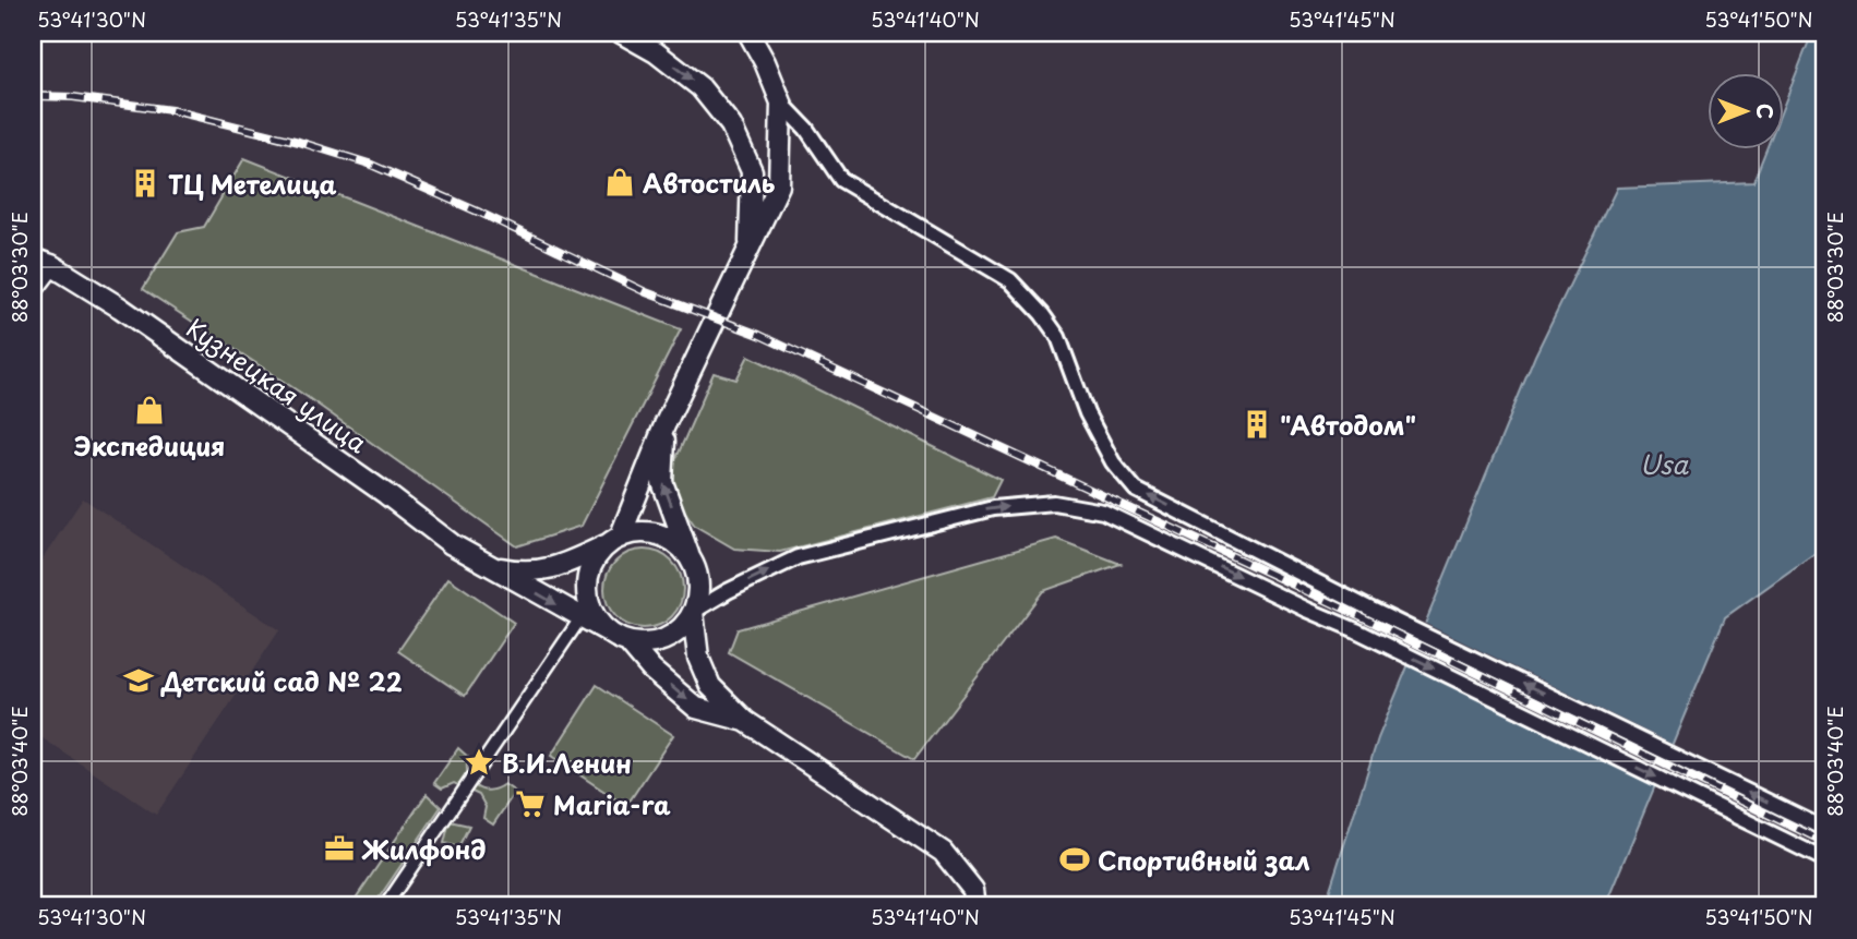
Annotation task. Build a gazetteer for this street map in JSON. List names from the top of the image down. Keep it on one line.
{"streets":{"main road":["Кузнецкая улица"]},"water":["Usa"],"places":{"shop":["Автостиль","Экспедиция"],"building":["ТЦ Метелица","\"Автодом\""],"school or university":["Детский сад № 22"],"place":["В.И.Ленин"],"supermarket":["Maria-ra"],"office":["Жилфонд"],"sports":["Спортивный зал"]},"north":"right","coordinates":["53°41'30\"N","53°41'35\"N","53°41'40\"N","53°41'45\"N","53°41'50\"N","88°03'30\"E","88°03'40\"E"]}
